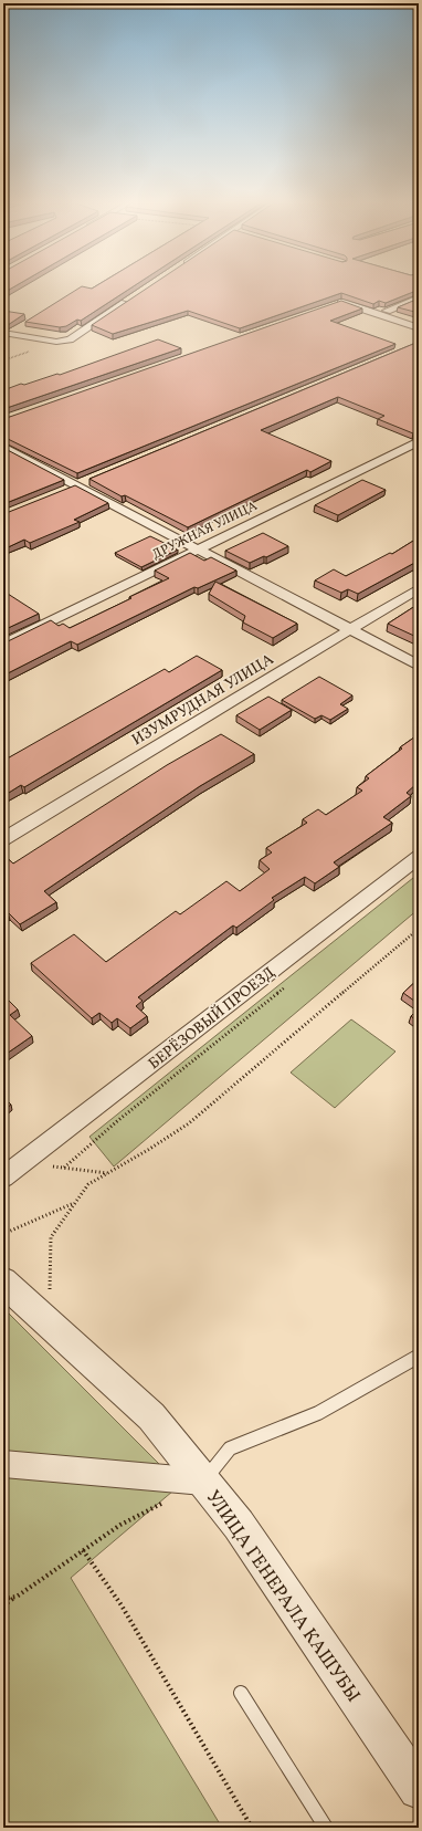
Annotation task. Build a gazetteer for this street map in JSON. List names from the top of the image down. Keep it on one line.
{"streets":{"street":["ДРУЖНАЯ УЛИЦА","ИЗУМРУДНАЯ УЛИЦА","БЕРЁЗОВЫЙ ПРОЕЗД","УЛИЦА ГЕНЕРАЛА КАШУБЫ"]}}
